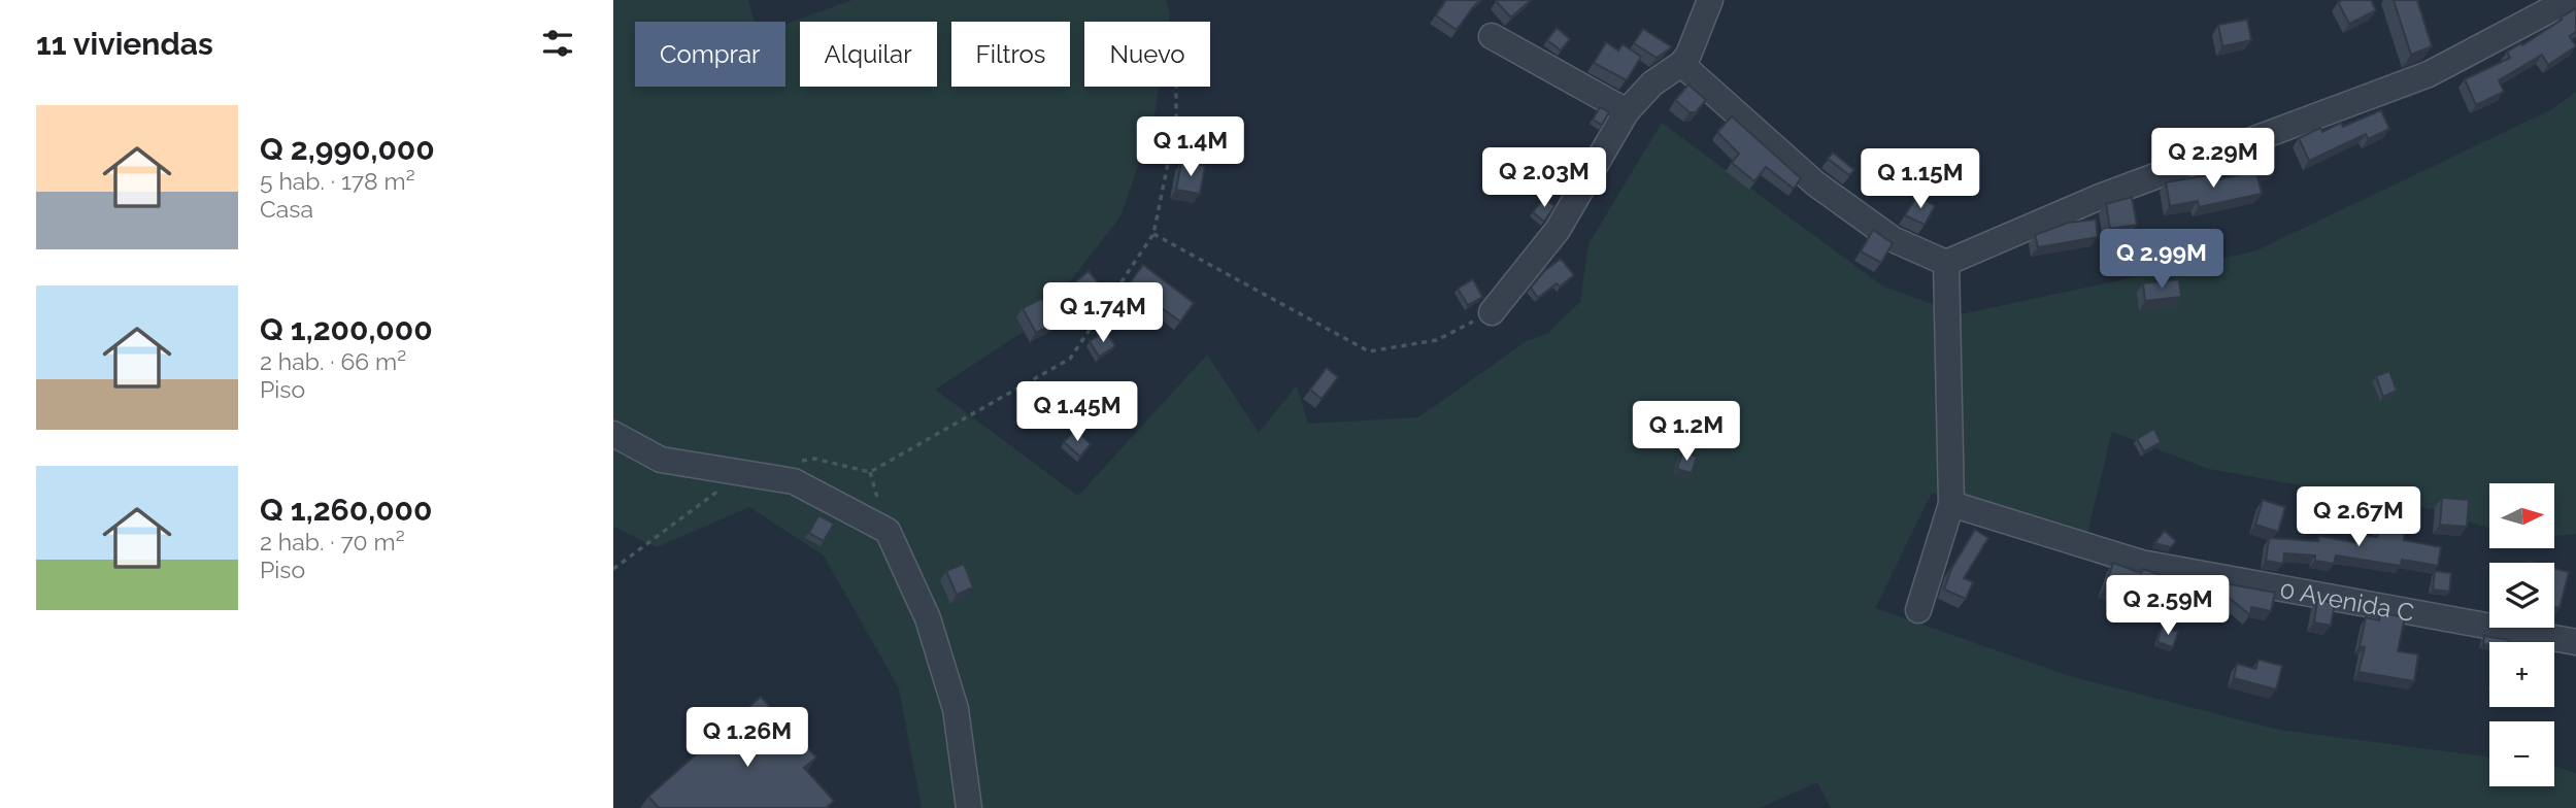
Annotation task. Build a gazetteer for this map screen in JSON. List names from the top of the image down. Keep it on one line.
{"streets":{"street":["0 Avenida C"]},"north":"right","page":{"heading":"11 viviendas","chip":["Comprar","Alquilar","Filtros","Nuevo"],"list":[{"name":"Q 2,990,000","note":"5 hab. · 178 m² · Casa"},{"name":"Q 1,200,000","note":"2 hab. · 66 m² · Piso"},{"name":"Q 1,260,000","note":"2 hab. · 70 m² · Piso"}],"price":["Q 1.4M","Q 2.29M","Q 2.03M","Q 1.15M","Q 2.99M","Q 1.74M","Q 1.45M","Q 1.2M","Q 2.67M","Q 2.59M","Q 1.26M"],"map_buttons":["+","−"]}}
